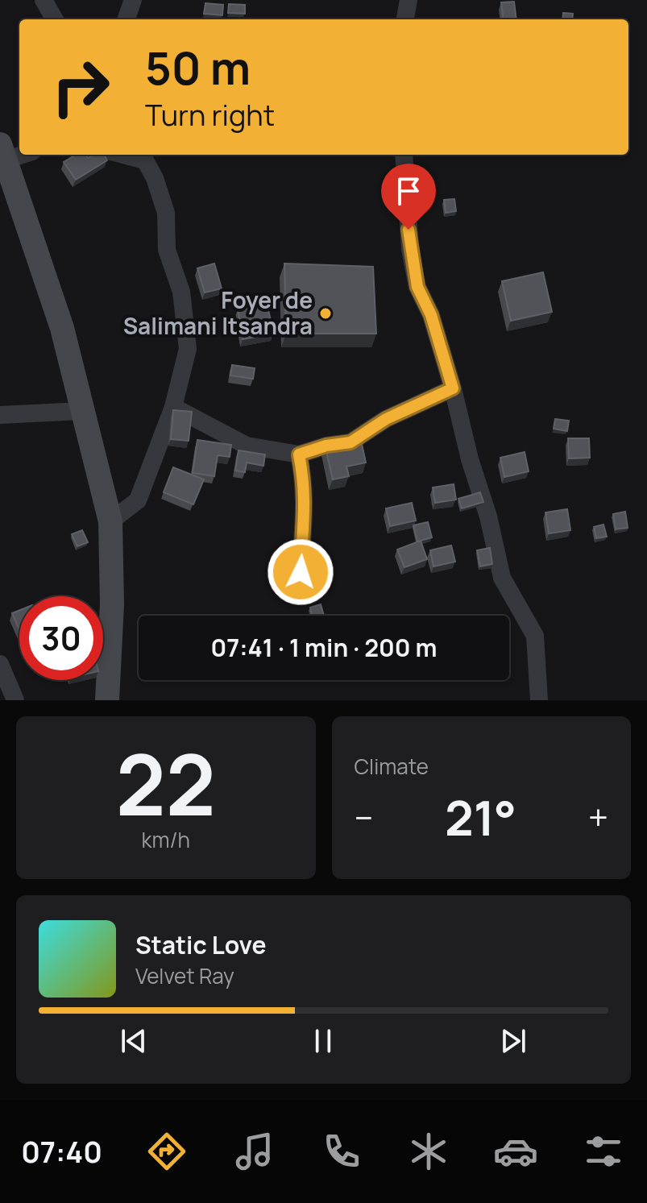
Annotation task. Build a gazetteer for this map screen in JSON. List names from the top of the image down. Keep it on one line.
{"places":["Foyer de Salimani Itsandra"],"page":{"turn":["50 m","Turn right"],"limit":"30","trip":"07:41 · 1 min · 200 m","tile":[["22","km/h"],"Climate"],"heat":["−","21°","+"],"song":["Static Love","Velvet Ray"],"tabs":"07:40"}}
